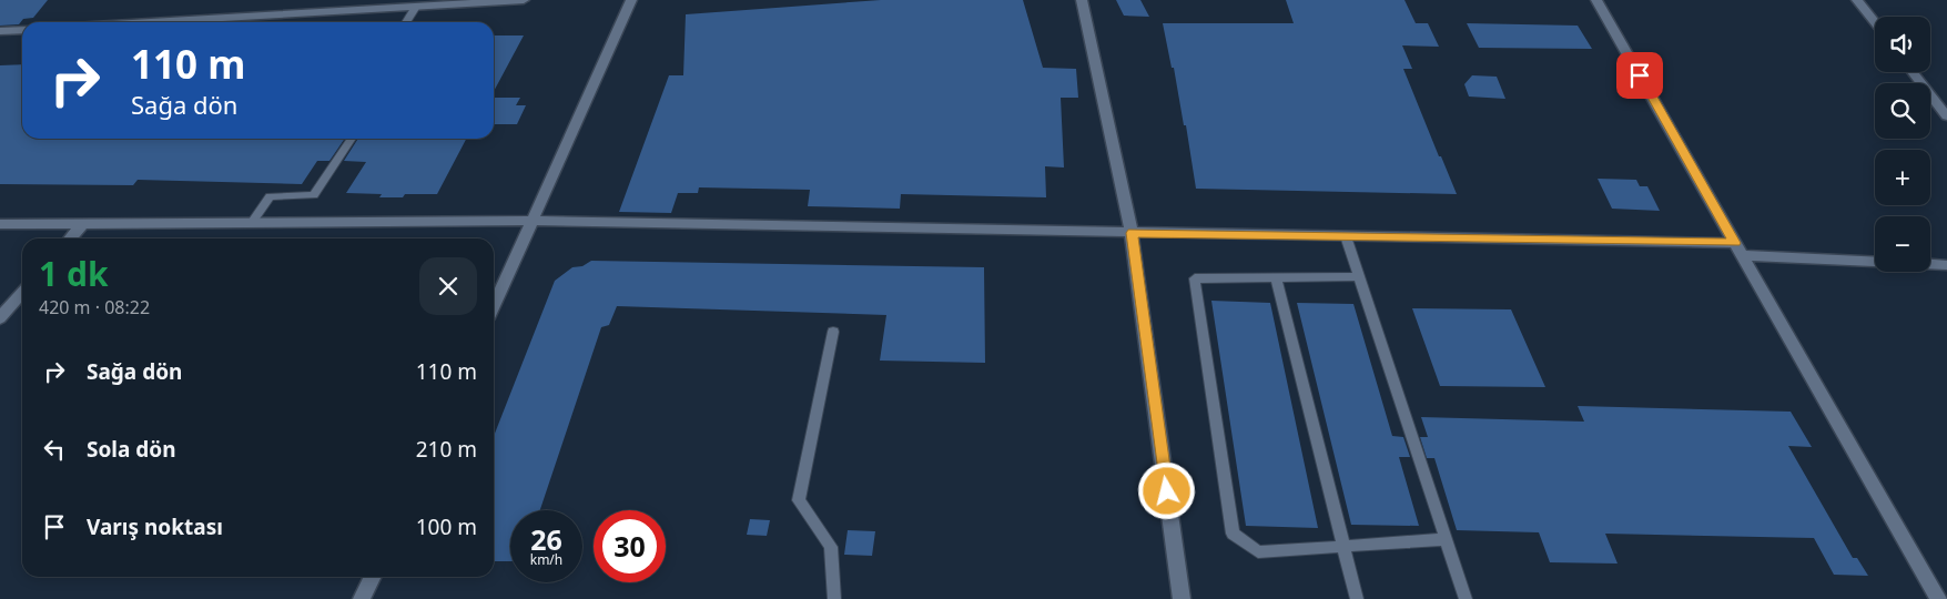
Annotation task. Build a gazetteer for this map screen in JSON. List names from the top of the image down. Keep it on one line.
{"page":{"map_buttons":["+","−"],"turn":["110 m","Sağa dön"],"heading":["1 dk","420 m · 08:22"],"list":[{"name":"Sağa dön","value":"110 m"},{"name":"Sola dön","value":"210 m"},{"name":"Varış noktası","value":"100 m"}],"speed":"26 km/h","limit":"30"}}
